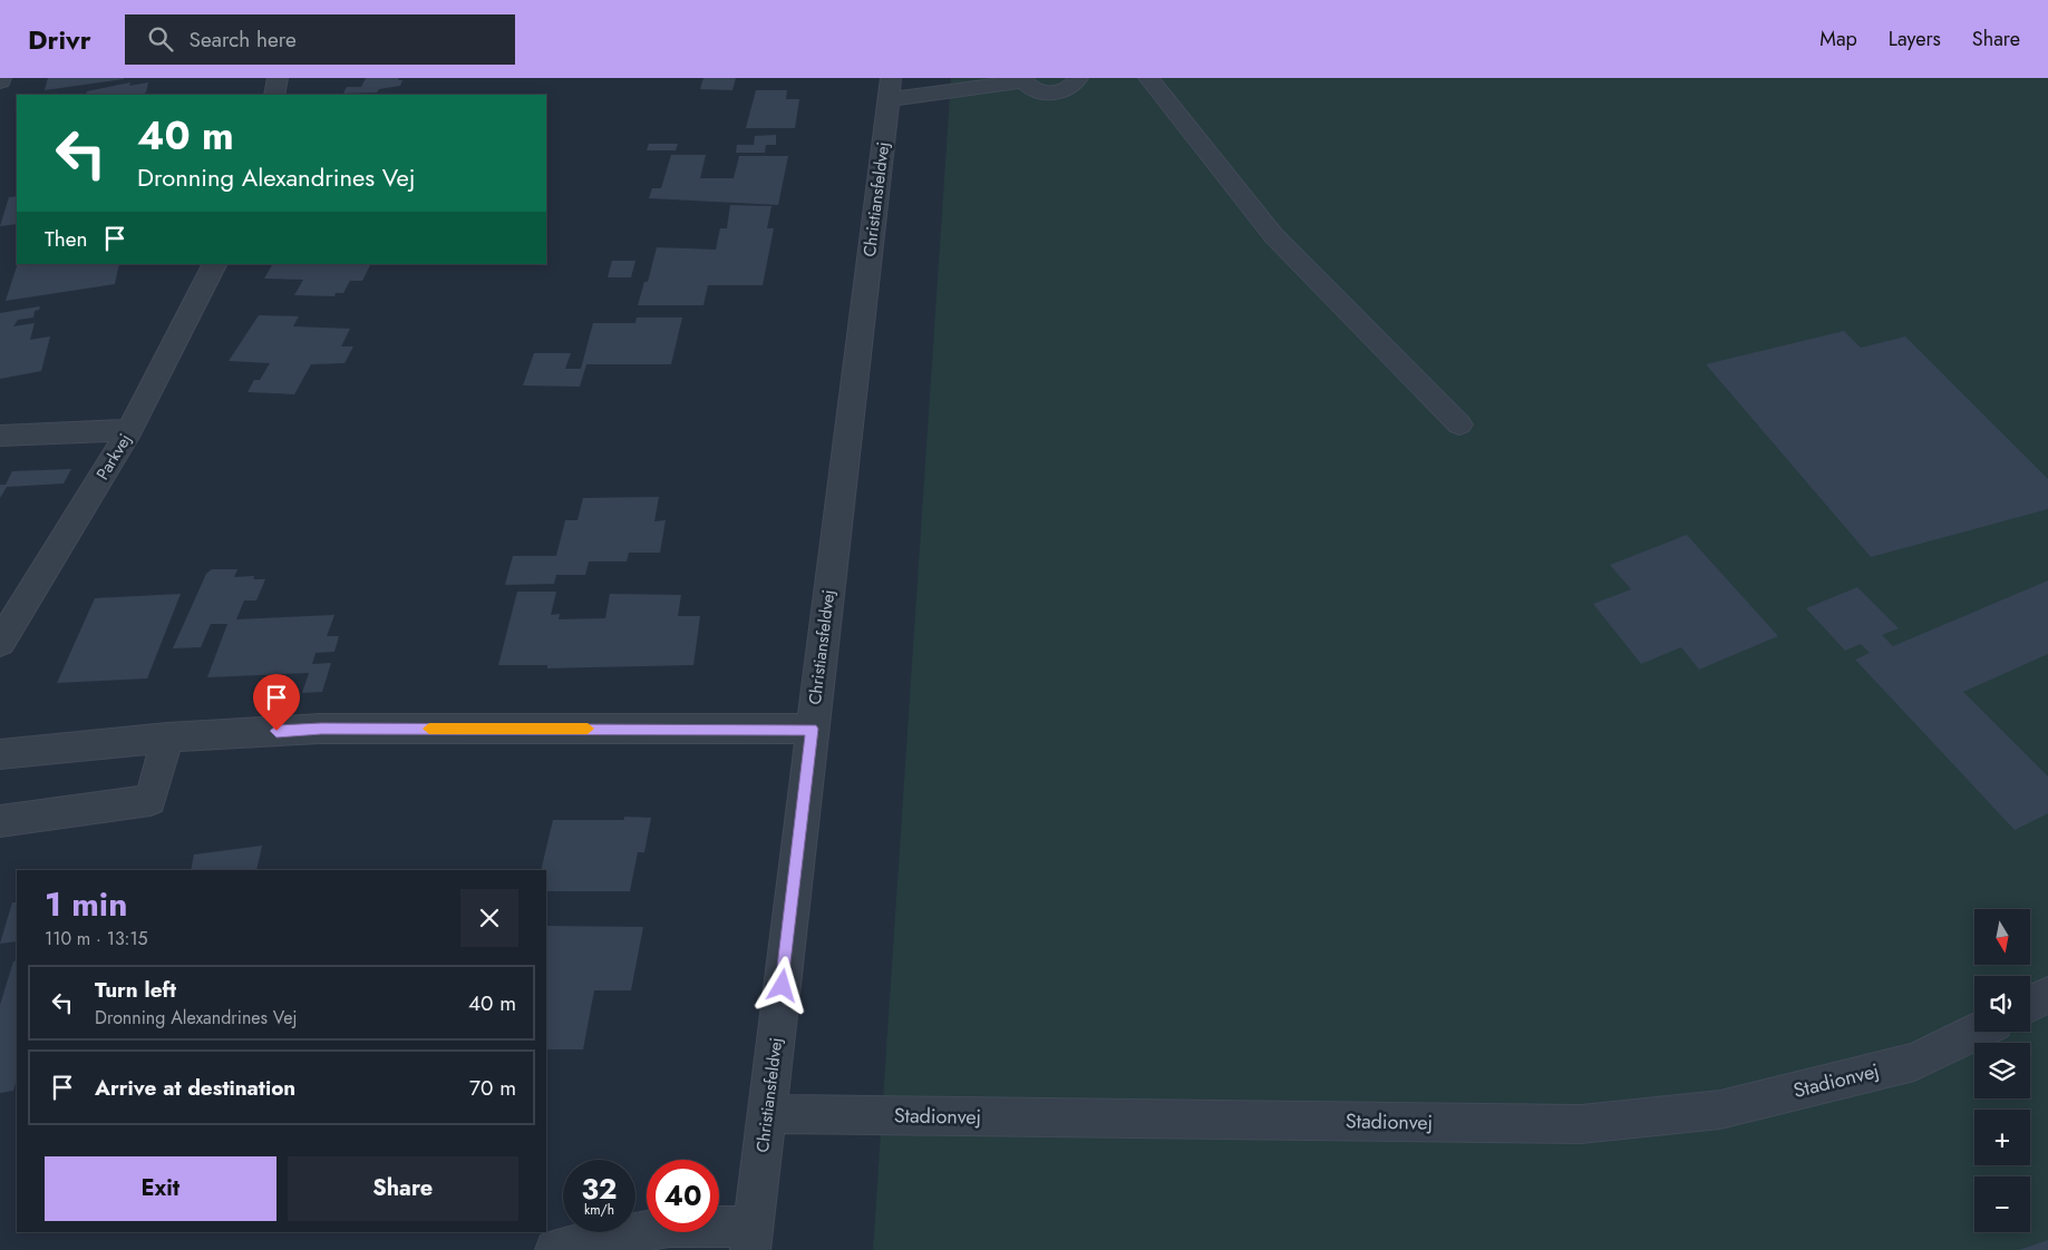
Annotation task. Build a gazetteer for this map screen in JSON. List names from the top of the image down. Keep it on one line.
{"streets":{"street":["Christiansfeldvej","Parkvej","Stadionvej"]},"crossings":[["Christiansfeldvej","Stadionvej"]],"north":"bottom","page":{"header":"Drivr","search":"Search here","nav":["Map","Layers","Share"],"turn":["40 m","Dronning Alexandrines Vej"],"then":"Then","heading":["1 min","110 m · 13:15"],"map_buttons":["+","−"],"list":[{"name":"Turn left","note":"Dronning Alexandrines Vej","value":"40 m"},{"name":"Arrive at destination","value":"70 m"}],"buttons":["Exit","Share"],"speed":"32 km/h","limit":"40"}}
